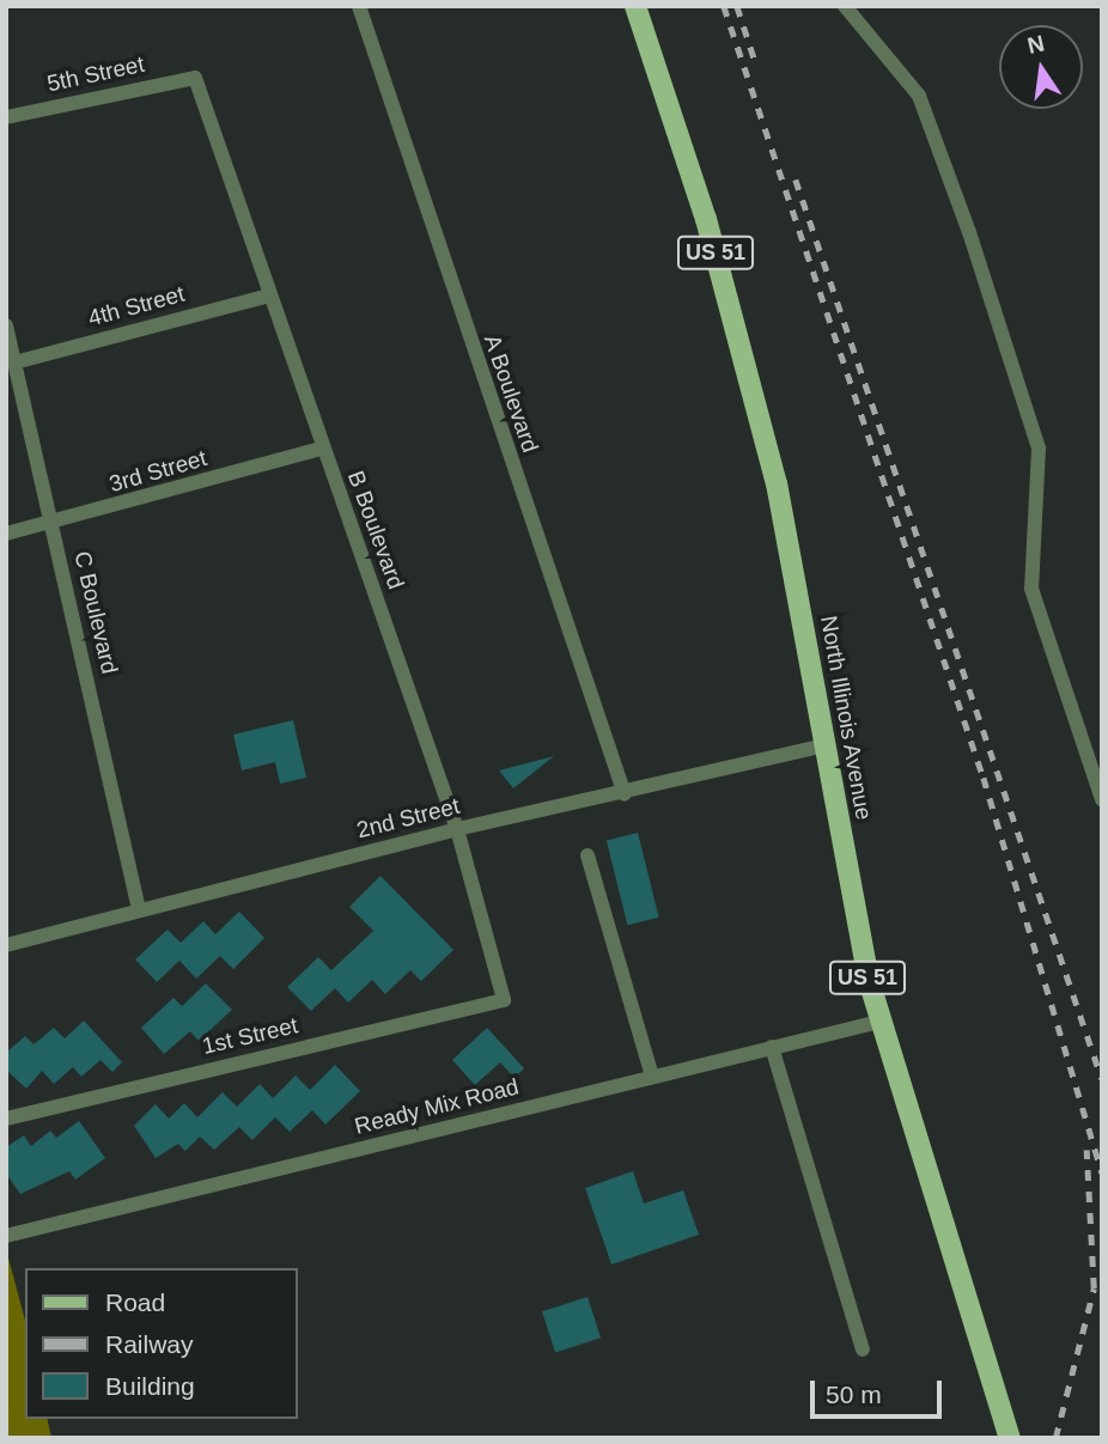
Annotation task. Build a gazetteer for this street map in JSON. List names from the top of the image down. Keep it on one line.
{"streets":{"main road":["US 51","North Illinois Avenue"],"street":["5th Street","4th Street","A Boulevard","3rd Street","B Boulevard","C Boulevard","2nd Street","1st Street","Ready Mix Road"]},"crossings":[["5th Street","B Boulevard"],["4th Street","B Boulevard"],["4th Street","C Boulevard"],["A Boulevard","2nd Street"],["3rd Street","B Boulevard"],["3rd Street","C Boulevard"],["B Boulevard","2nd Street"],["B Boulevard","1st Street"],["C Boulevard","2nd Street"],["North Illinois Avenue","2nd Street"],["North Illinois Avenue","Ready Mix Road"]],"legend":["Road","Railway","Building"],"scale_bar":"50 m","north":"top"}
